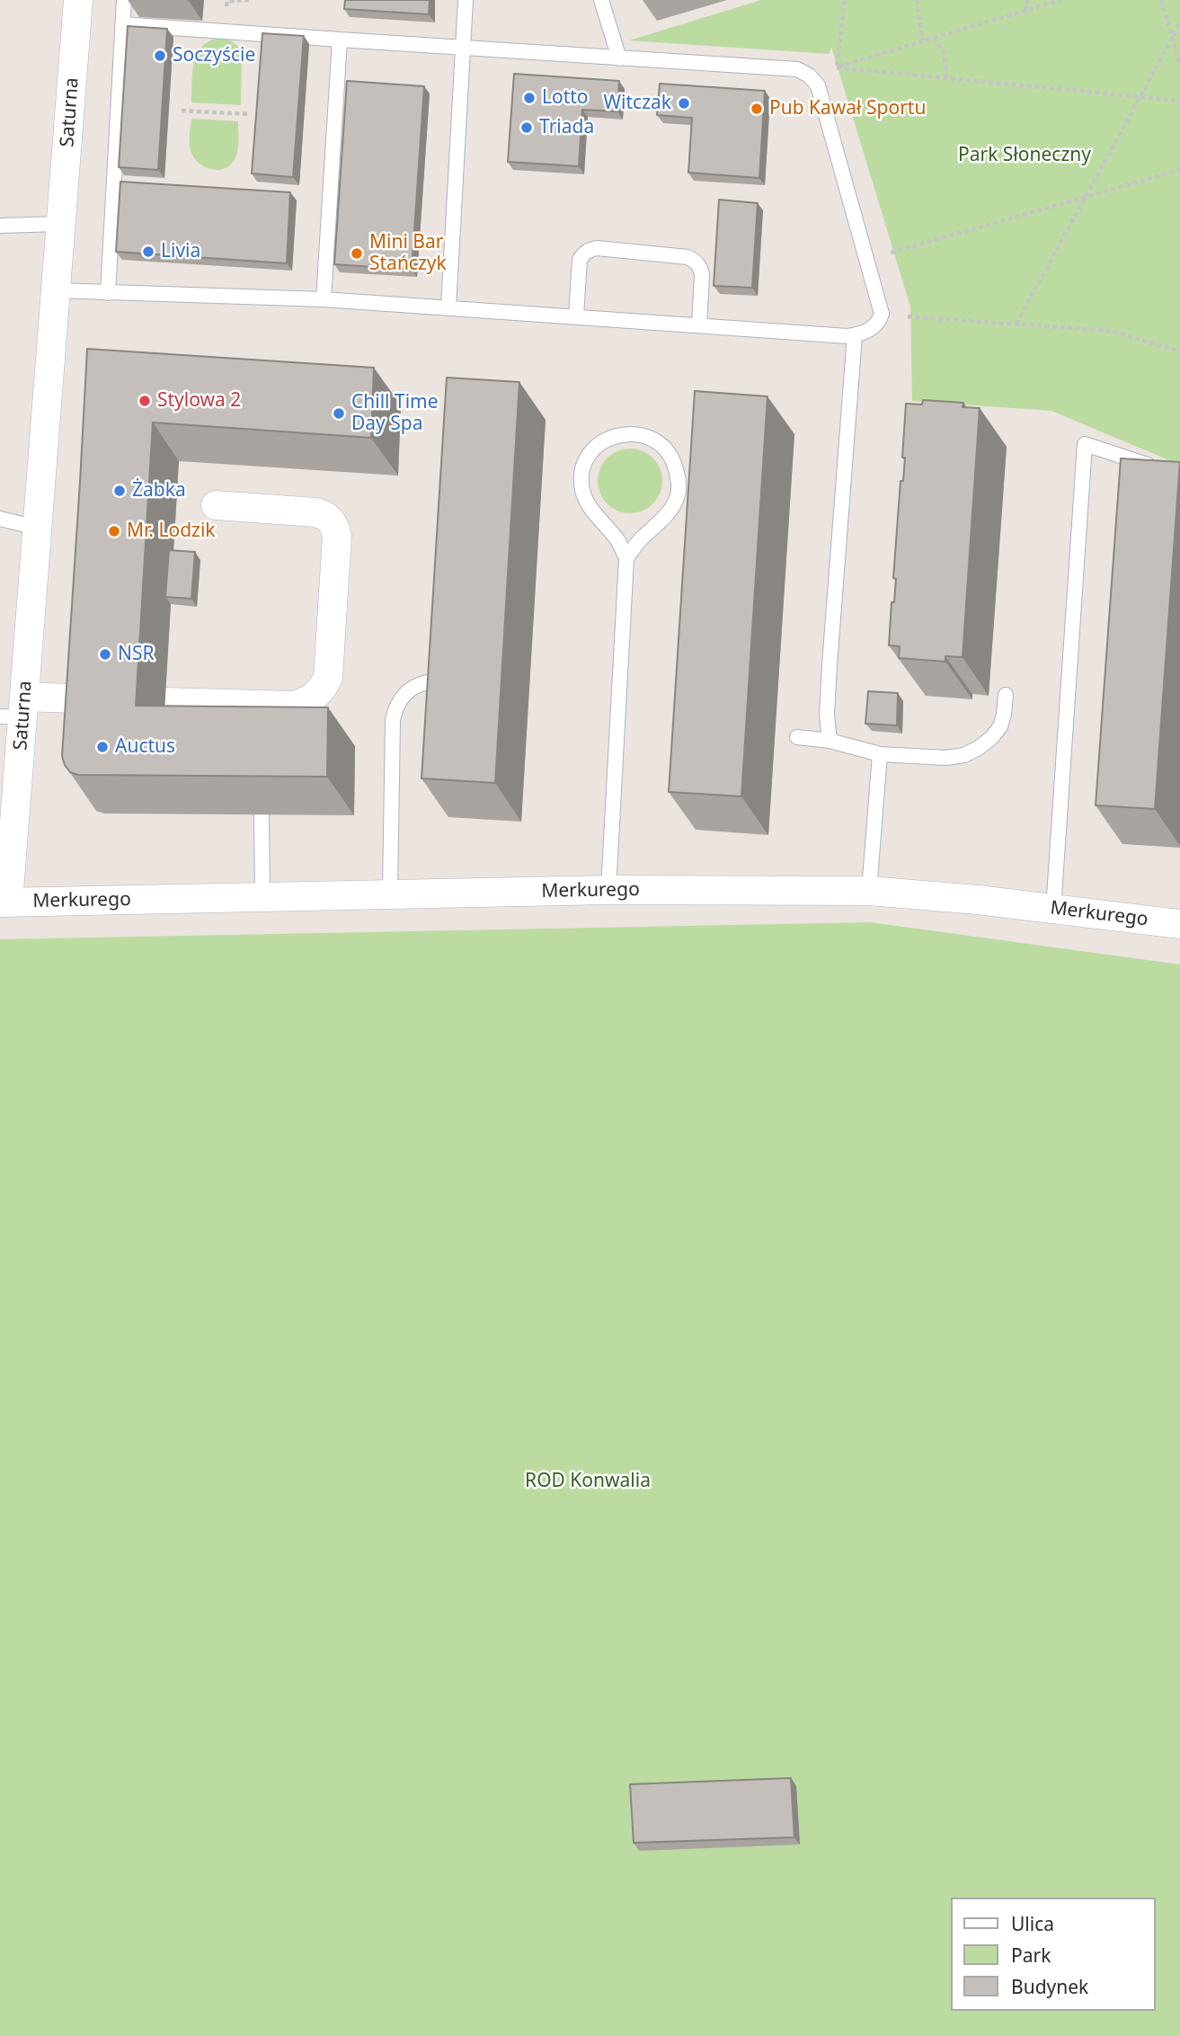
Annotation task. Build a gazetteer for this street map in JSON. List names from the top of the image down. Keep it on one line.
{"streets":{"street":["Saturna","Merkurego"]},"crossings":[["Saturna","Merkurego"]],"parks":["Park Słoneczny","ROD Konwalia"],"places":["Soczyście","Lotto","Witczak","Pub Kawał Sportu","Triada","Livia","Mini Bar Stańczyk","Stylowa 2","Chill Time Day Spa","Żabka","Mr. Lodzik","NSR","Auctus"],"legend":["Ulica","Park","Budynek"]}
